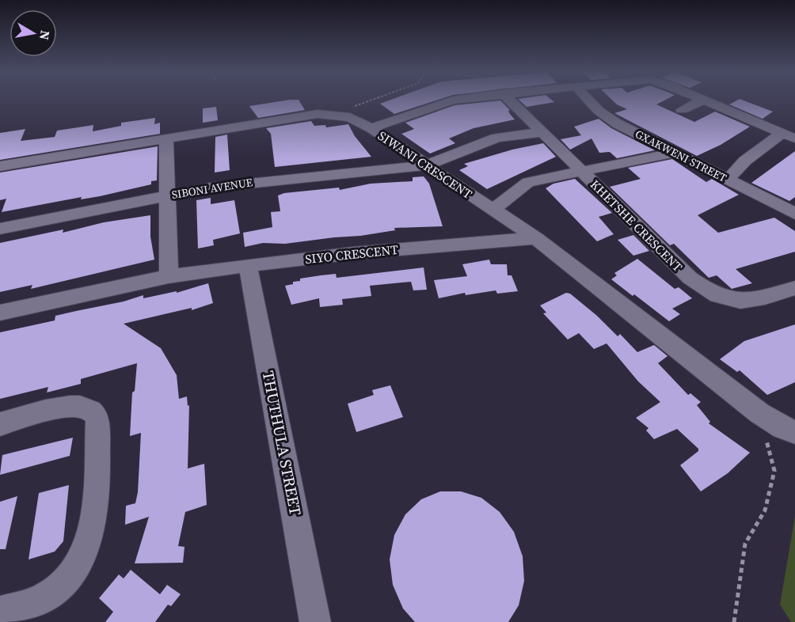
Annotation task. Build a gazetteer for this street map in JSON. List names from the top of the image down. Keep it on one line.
{"streets":{"street":["GXAKWENI STREET","SIWANI CRESCENT","SIBONI AVENUE","KHETSHE CRESCENT","SIYO CRESCENT","THUTHULA STREET"]},"crossings":[["SIWANI CRESCENT","SIBONI AVENUE"],["SIWANI CRESCENT","SIYO CRESCENT"],["SIBONI AVENUE","KHETSHE CRESCENT"],["SIYO CRESCENT","THUTHULA STREET"]],"north":"right"}
